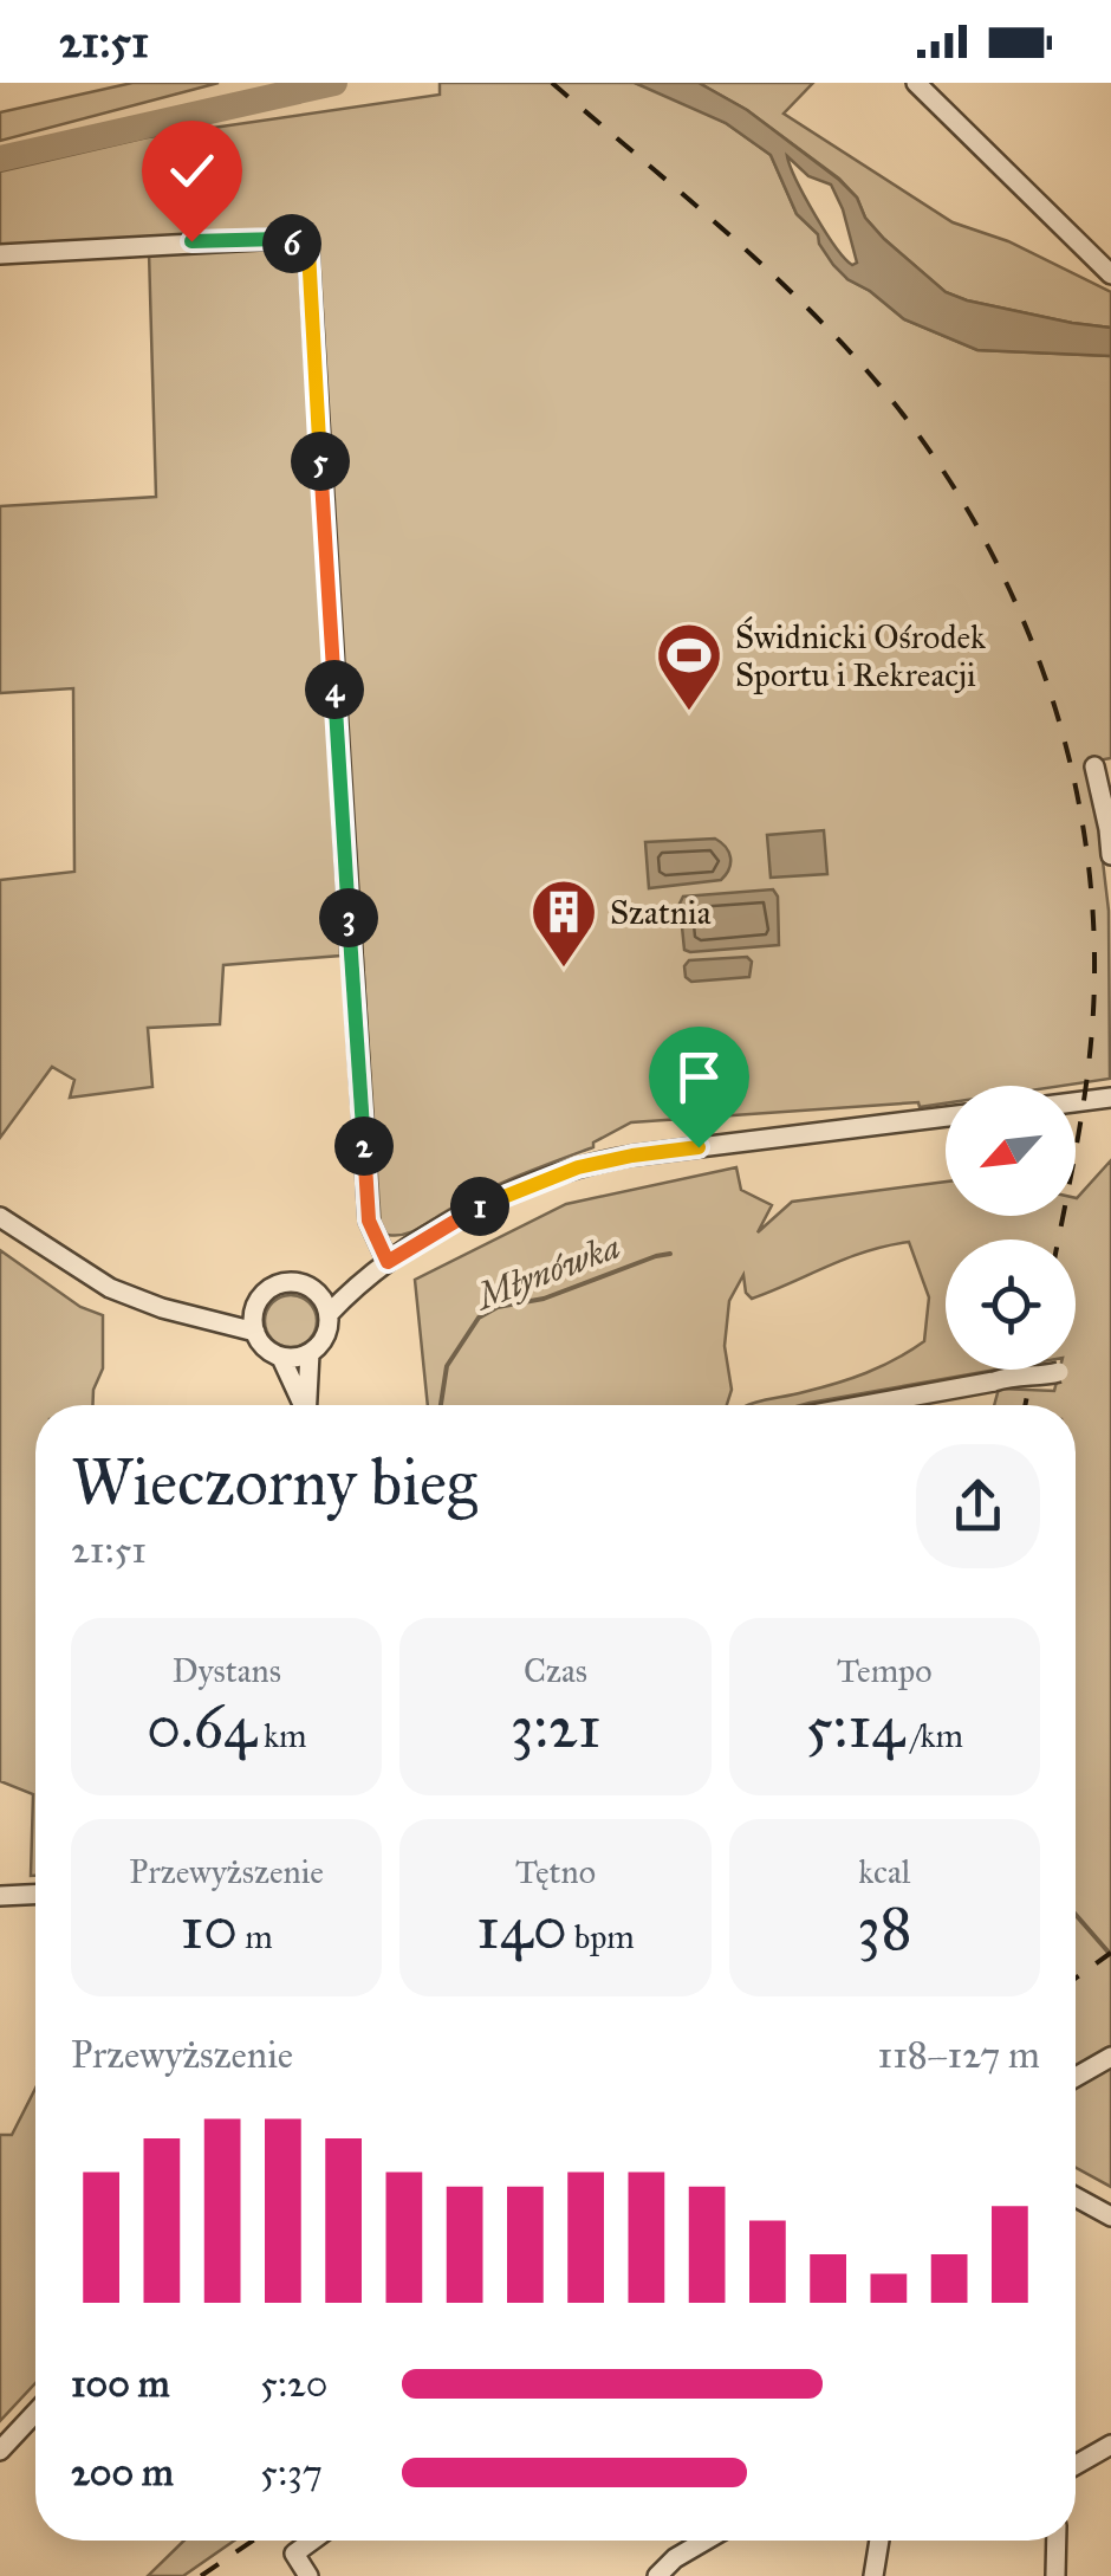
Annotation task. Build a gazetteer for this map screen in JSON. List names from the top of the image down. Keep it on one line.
{"water":["Młynówka"],"places":{"sports":["Świdnicki Ośrodek Sportu i Rekreacji"],"building":["Szatnia"]},"north":"bottom left","page":{"status":"21:51","pins":["6","5","4","3","2","1"],"heading":["Wieczorny bieg","21:51"],"stats":[["Dystans","0.64 km"],["Czas","3:21"],["Tempo","5:14 /km"],["Przewyższenie","10 m"],["Tętno","140 bpm"],["kcal","38"]],"chart":["Przewyższenie","118–127 m"],"list":[{"name":"100 m","note":"5:20"},{"name":"200 m","note":"5:37"}]}}
